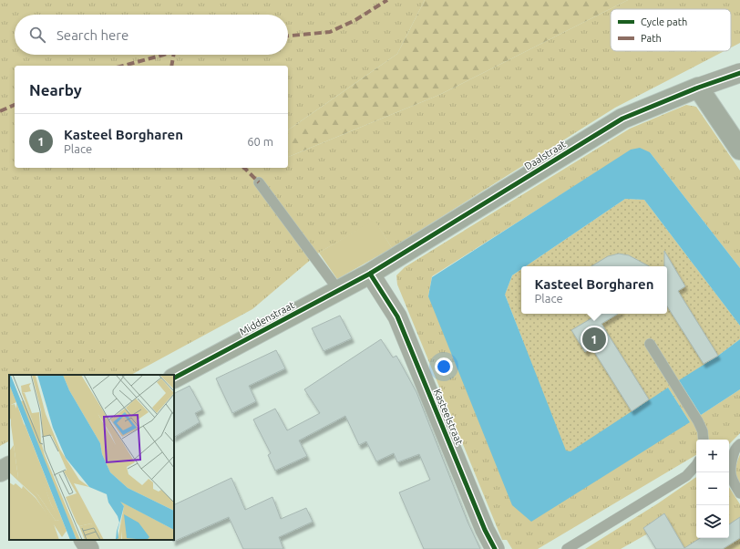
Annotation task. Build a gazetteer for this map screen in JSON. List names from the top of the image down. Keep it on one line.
{"streets":{"street":["Daalstraat","Middenstraat","Kasteelstraat"]},"crossings":[["Daalstraat","Middenstraat"],["Daalstraat","Kasteelstraat"],["Middenstraat","Kasteelstraat"]],"legend":["Cycle path","Path"],"page":{"search":"Search here","heading":"Nearby","list":[{"mark":"1","name":"Kasteel Borgharen","note":"Place","value":"60 m"}],"popup":["Kasteel Borgharen","Place"],"pins":"1","map_buttons":["+","−"]}}
